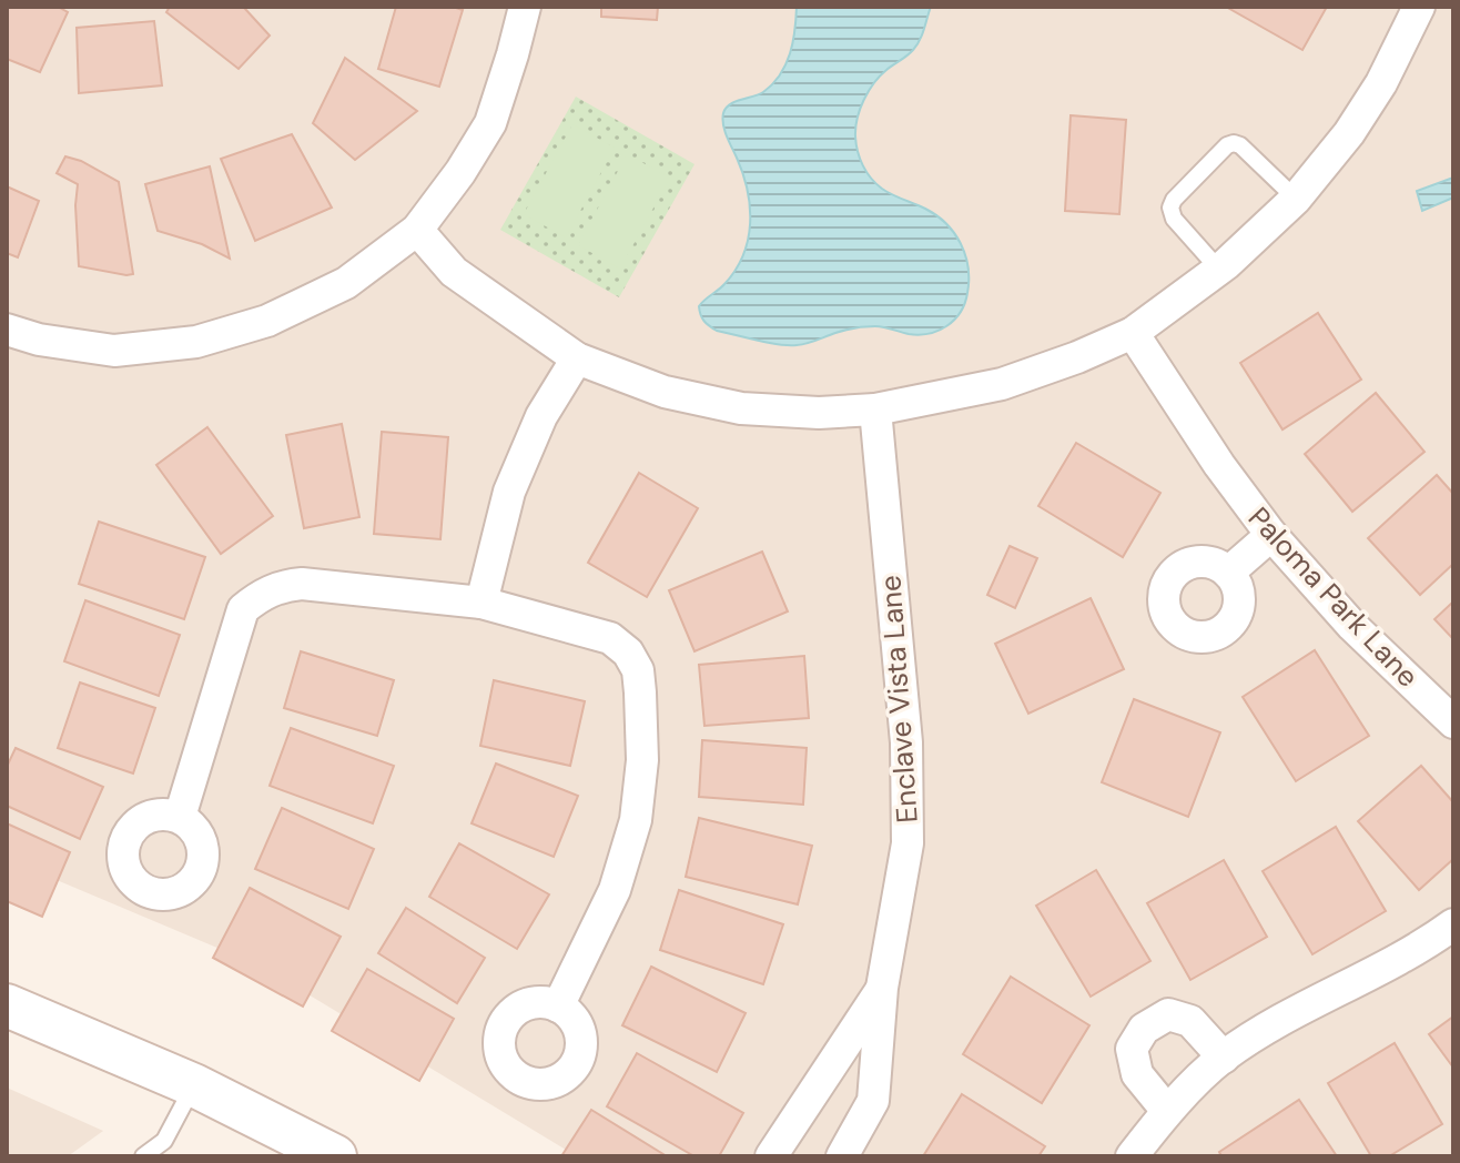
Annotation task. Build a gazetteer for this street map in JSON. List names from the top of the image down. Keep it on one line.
{"streets":{"street":["Paloma Park Lane","Enclave Vista Lane"]}}
